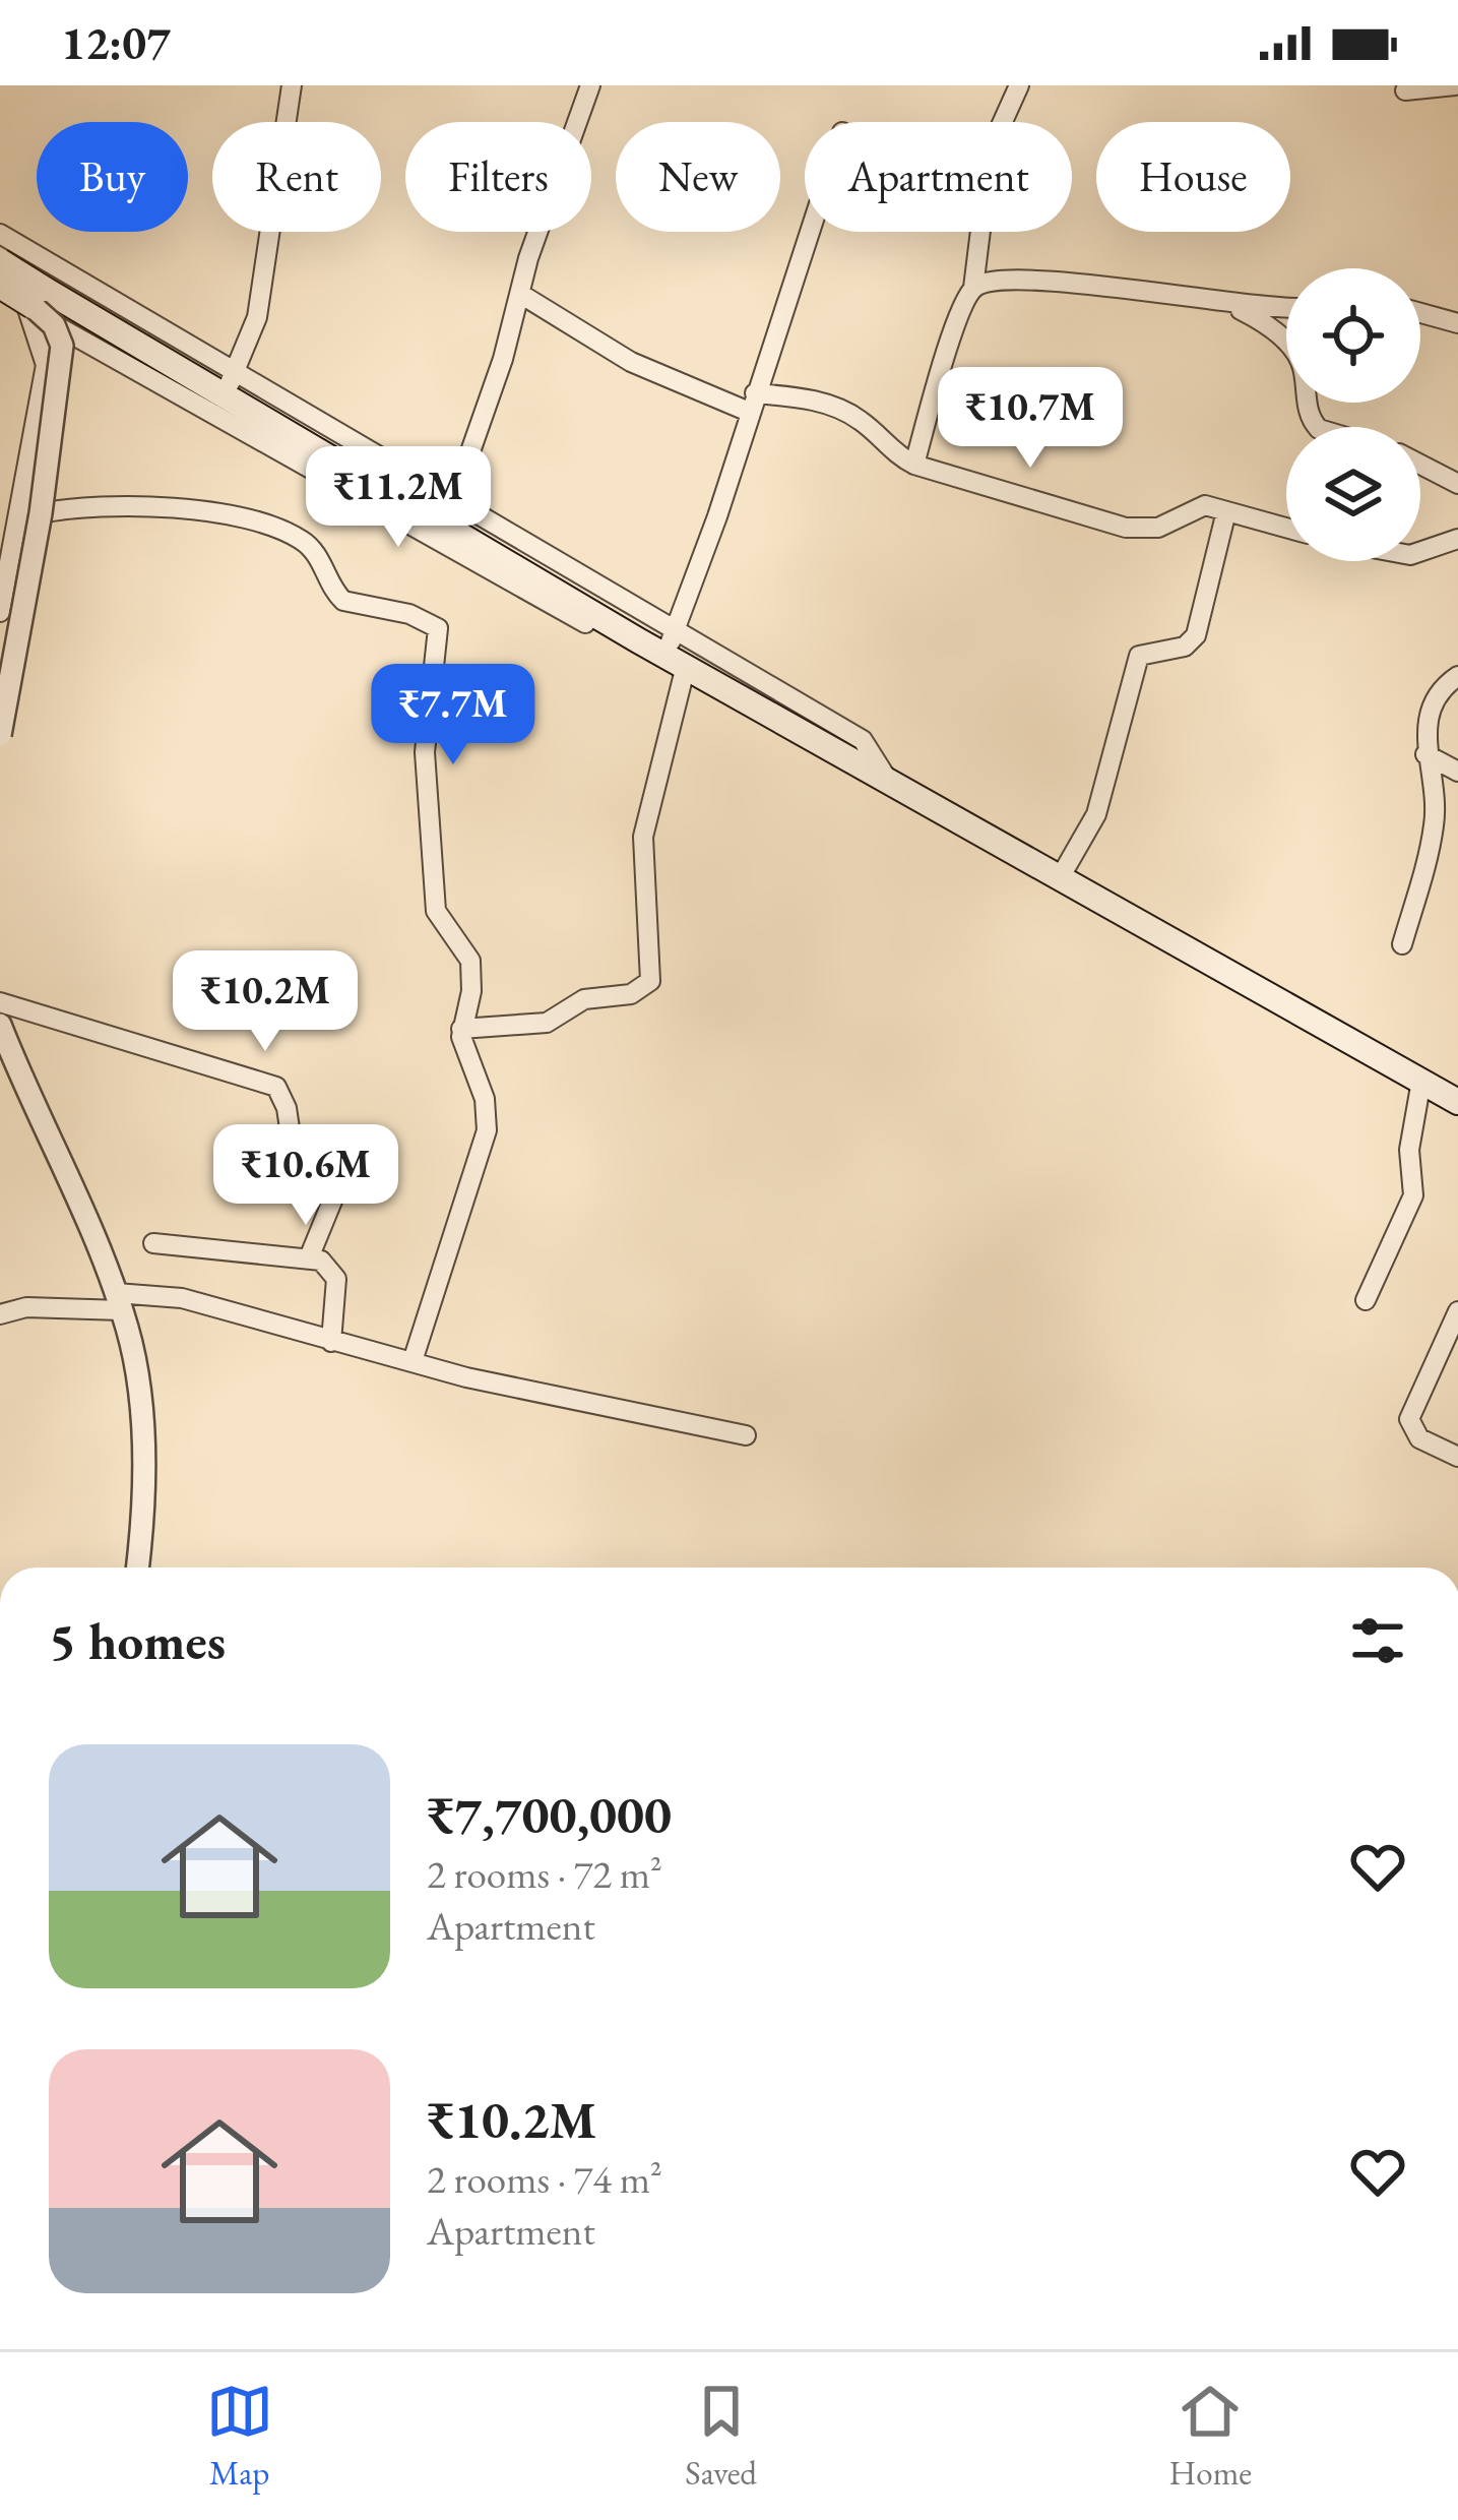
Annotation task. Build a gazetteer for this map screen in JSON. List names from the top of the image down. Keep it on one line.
{"page":{"status":"12:07","chip":["Buy","Rent","Filters","New","Apartment","House"],"price":["₹10.7M","₹11.2M","₹7.7M","₹10.2M","₹10.6M"],"heading":"5 homes","list":[{"name":"₹7,700,000","note":"2 rooms · 72 m² · Apartment"},{"name":"₹10.2M","note":"2 rooms · 74 m² · Apartment"}],"tabs":["Map","Saved","Home"]}}
